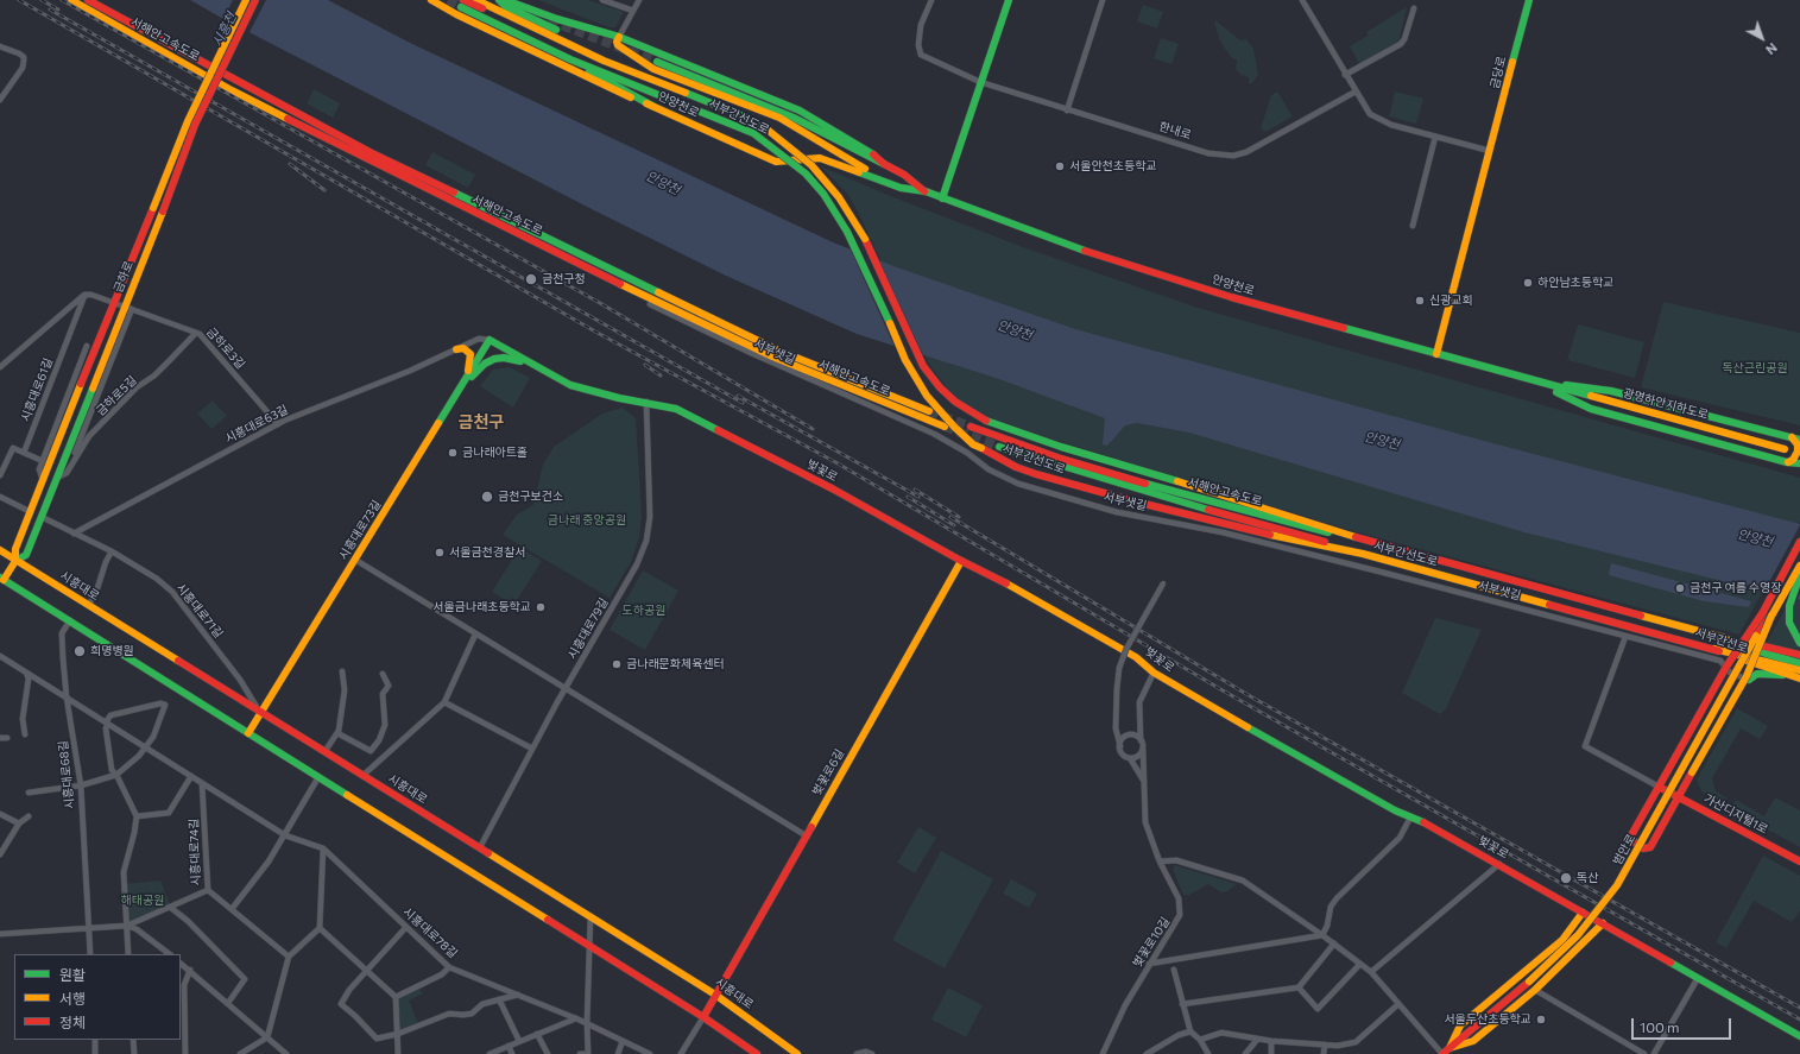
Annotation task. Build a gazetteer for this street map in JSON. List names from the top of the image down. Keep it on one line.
{"streets":{"main road":["서해안고속도로","금당로","안양천로","서부간선도로","금하로","광명하안지하도로","벚꽃로","시흥대로73길","시흥대로","서부간선로","벚꽃로6길","가산디지털1로","범안로"],"street":["한내로","금하로3길","서부샛길","시흥대로61길","금하로5길","시흥대로63길","시흥대로71길","시흥대로79길","시흥대로68길","시흥대로74길","시흥대로78길","벚꽃로10길"]},"crossings":[["서해안고속도로","서부간선도로"],["금당로","안양천로"],["안양천로","광명하안지하도로"],["서부간선도로","서부간선로"],["금하로","금하로3길"],["금하로","금하로5길"],["금하로","시흥대로"],["금하로3길","시흥대로61길"],["금하로3길","금하로5길"],["금하로3길","시흥대로63길"],["시흥대로63길","벚꽃로"],["시흥대로63길","시흥대로73길"],["시흥대로63길","시흥대로71길"],["벚꽃로","시흥대로73길"],["벚꽃로","시흥대로79길"],["벚꽃로","벚꽃로6길"],["벚꽃로","벚꽃로10길"],["시흥대로73길","시흥대로"],["시흥대로73길","시흥대로71길"],["시흥대로","시흥대로71길"],["시흥대로","시흥대로79길"],["시흥대로","벚꽃로6길"],["시흥대로68길","시흥대로78길"],["시흥대로74길","시흥대로78길"]],"districts":["금천구"],"water":["시흥천","안양천"],"parks":["독산근린공원","금나래 중앙공원","도하공원","해태공원"],"places":["서울안천초등학교","금천구청","하안남초등학교","신광교회","금나래아트홀","금천구보건소","서울금천경찰서","금천구 여름 수영장","서울금나래초등학교","희명병원","금나래문화체육센터","독산","서울두산초등학교"],"legend":["원활","서행","정체"],"scale_bar":"100 m","north":"bottom right"}
